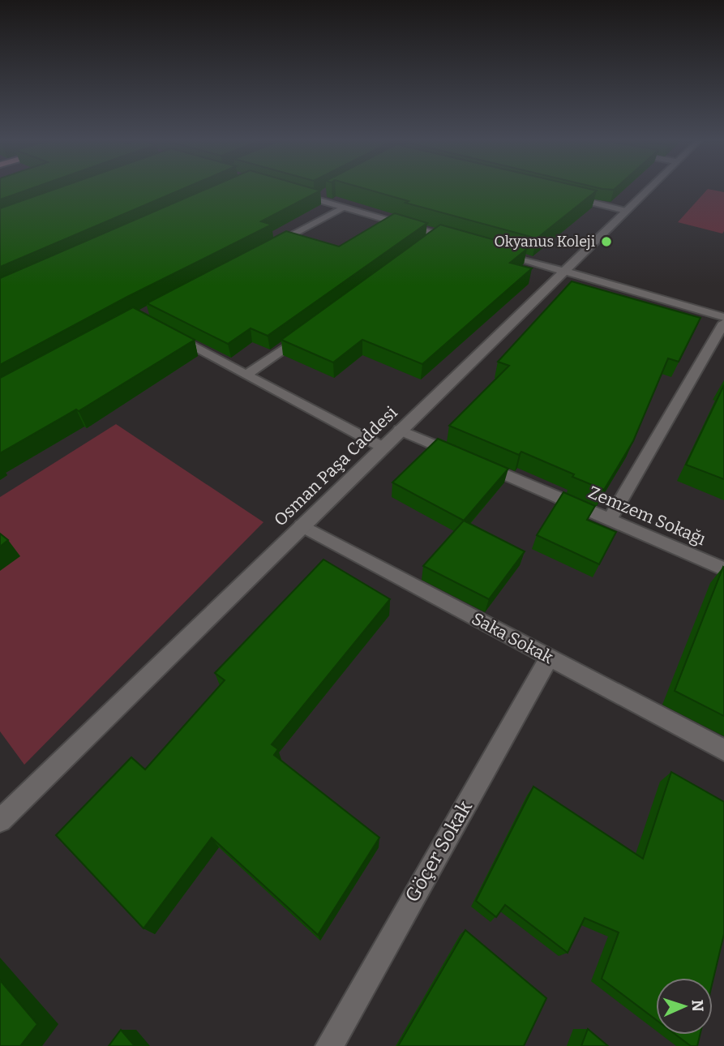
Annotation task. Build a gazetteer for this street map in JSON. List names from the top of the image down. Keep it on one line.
{"streets":{"main road":["Osman Paşa Caddesi","Zemzem Sokağı","Saka Sokak"],"street":["Göçer Sokak"]},"crossings":[["Osman Paşa Caddesi","Zemzem Sokağı"],["Osman Paşa Caddesi","Saka Sokak"],["Saka Sokak","Göçer Sokak"]],"places":["Okyanus Koleji"],"north":"right"}
